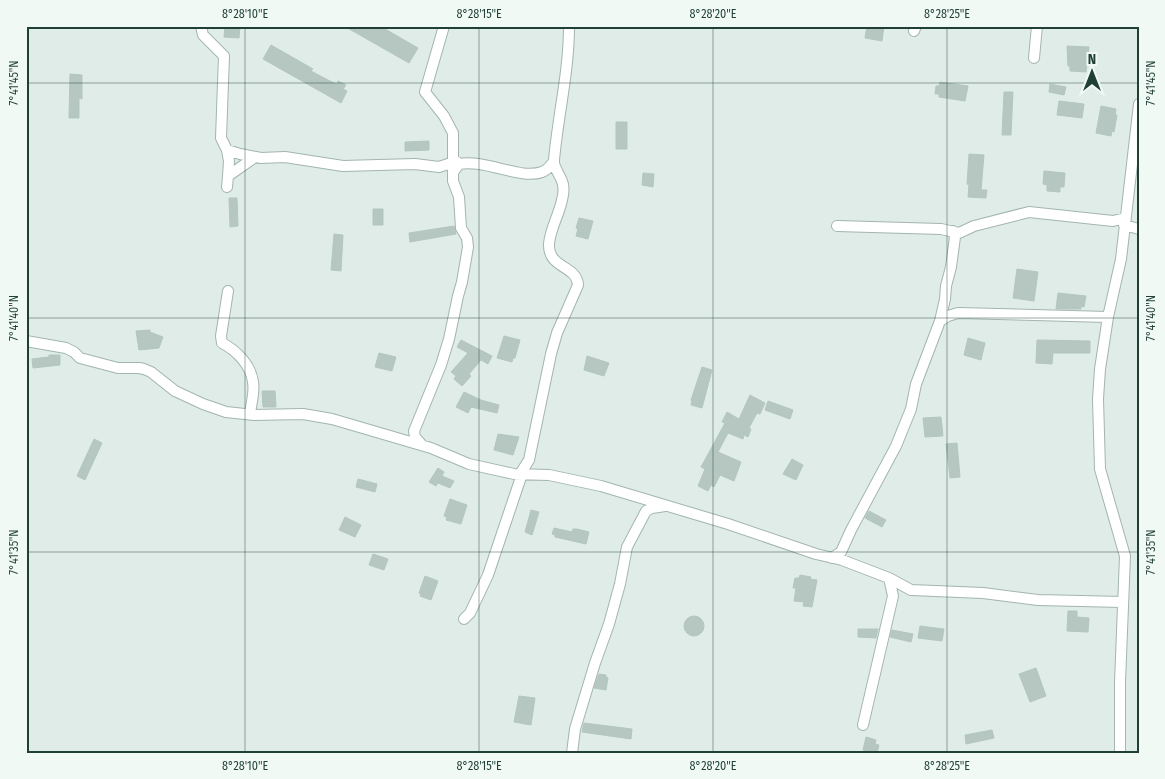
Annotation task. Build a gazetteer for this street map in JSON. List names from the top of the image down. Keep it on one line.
{"north":"top","coordinates":["8°28'10\"E","8°28'15\"E","8°28'20\"E","8°28'25\"E","7°41'45\"N","7°41'40\"N","7°41'35\"N"]}
